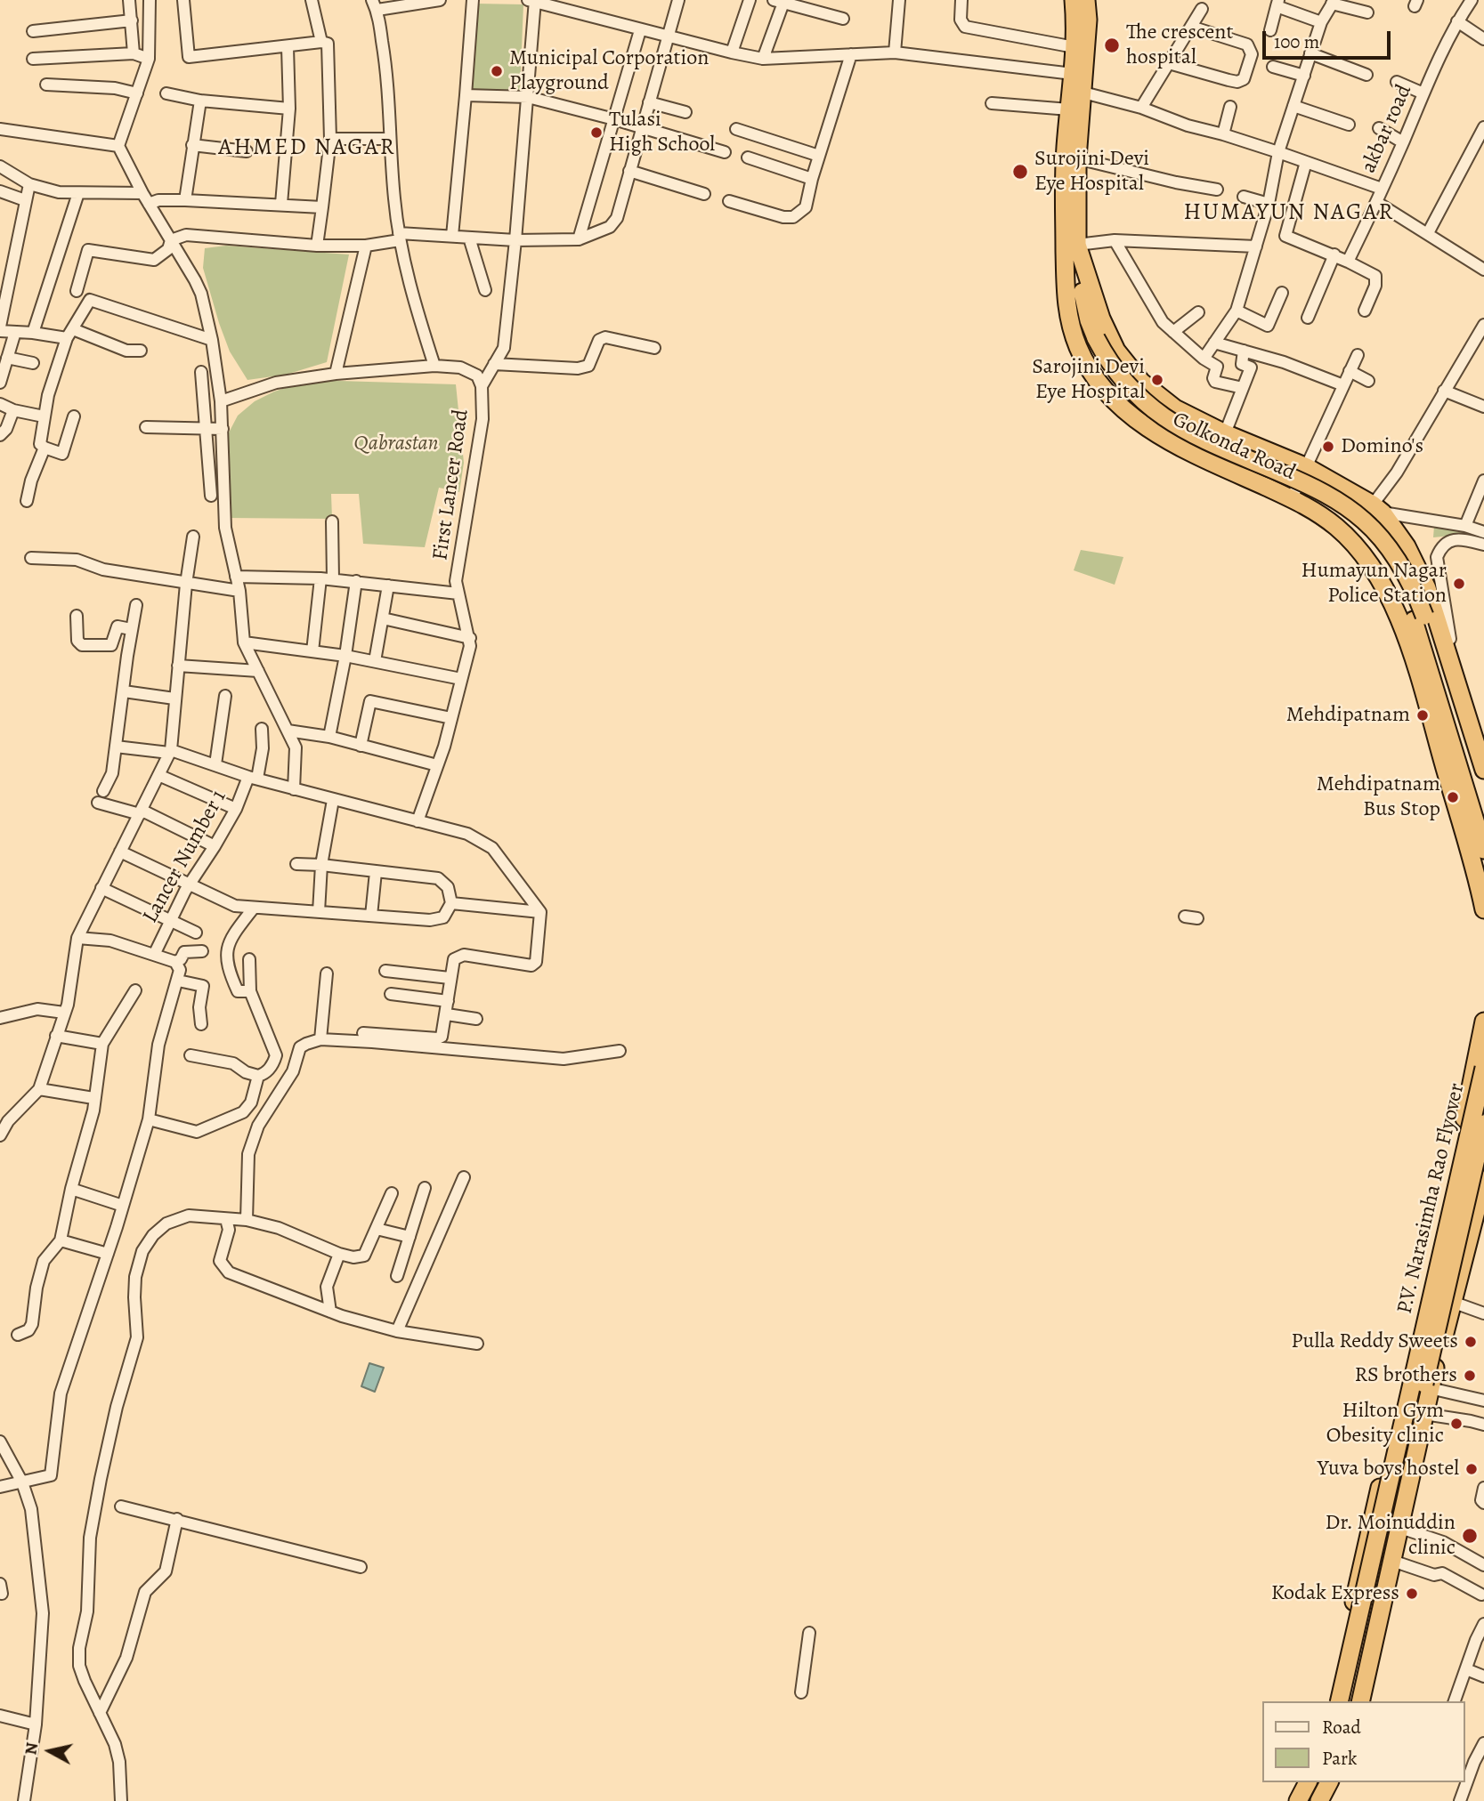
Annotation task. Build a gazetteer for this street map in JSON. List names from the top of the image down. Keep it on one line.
{"streets":{"highway":["Golkonda Road","P.V. Narasimha Rao Flyover"],"street":["akbar road","First Lancer Road","Lancer Number 1"]},"districts":["AHMED NAGAR","HUMAYUN NAGAR"],"parks":["Qabrastan"],"places":["The crescent hospital","Municipal Corporation Playground","Tulasi High School","Surojini Devi Eye Hospital","Sarojini Devi Eye Hospital","Domino's","Humayun Nagar Police Station","Mehdipatnam","Mehdipatnam Bus Stop","Pulla Reddy Sweets","RS brothers","Hilton Gym Obesity clinic","Yuva boys hostel","Dr. Moinuddin clinic","Kodak Express"],"legend":["Road","Park"],"scale_bar":"100 m","north":"left"}
